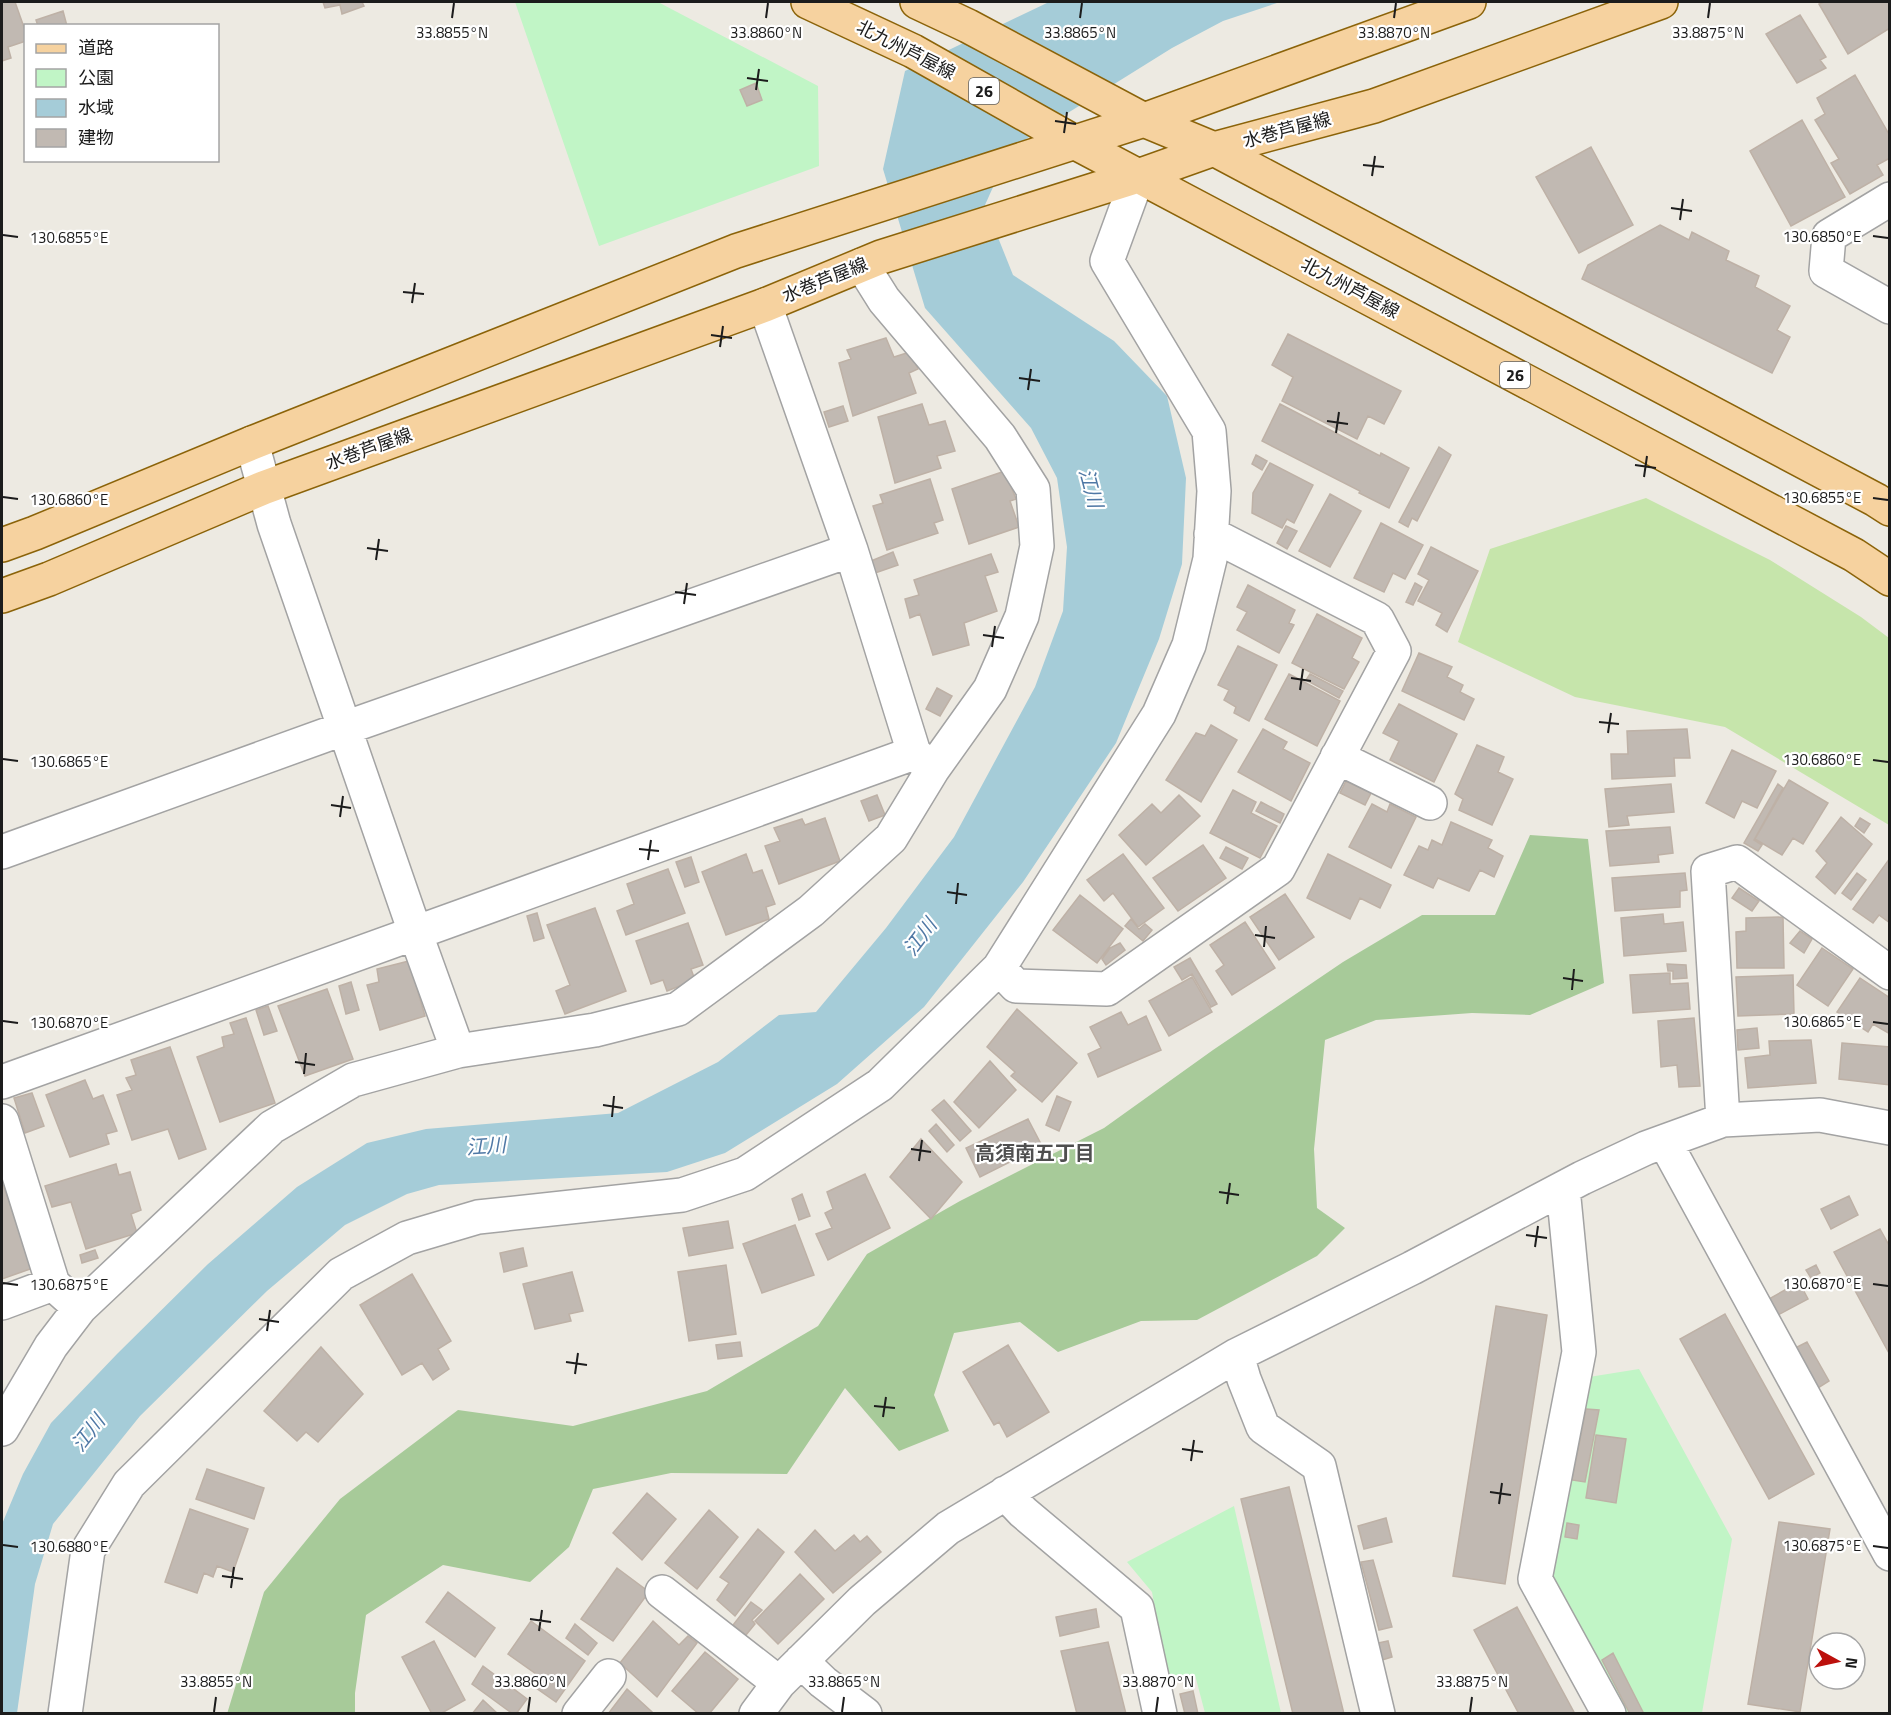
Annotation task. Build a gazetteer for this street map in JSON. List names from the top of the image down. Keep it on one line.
{"streets":{"main road":["北九州芦屋線","26","水巻芦屋線"]},"crossings":[["北九州芦屋線","水巻芦屋線"]],"districts":["高須南五丁目"],"water":["江川"],"legend":["道路","公園","水域","建物"],"north":"right","coordinates":["33.8855°N","33.8860°N","33.8865°N","33.8870°N","33.8875°N","130.6850°E","130.6855°E","130.6860°E","130.6865°E","130.6870°E","130.6875°E","130.6880°E"]}
